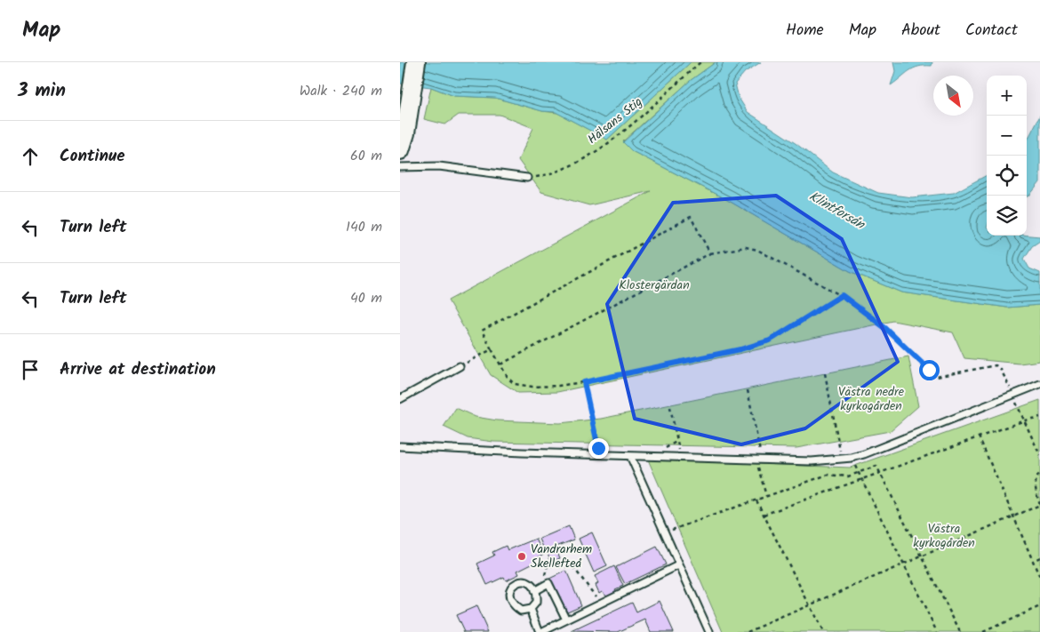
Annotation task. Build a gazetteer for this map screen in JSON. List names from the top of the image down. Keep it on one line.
{"streets":{"path":["Hälsans Stig"]},"water":["Klintforsån"],"parks":["Klostergärdan","Västra nedre kyrkogården","Västra kyrkogården"],"places":["Vandrarhem Skellefteå"],"north":"bottom right","page":{"header":"Map","nav":["Home","Map","About","Contact"],"heading":["3 min","Walk · 240 m"],"map_buttons":["+","−"],"list":[["Continue","60 m"],["Turn left","140 m"],["Turn left","40 m"],"Arrive at destination"]}}
